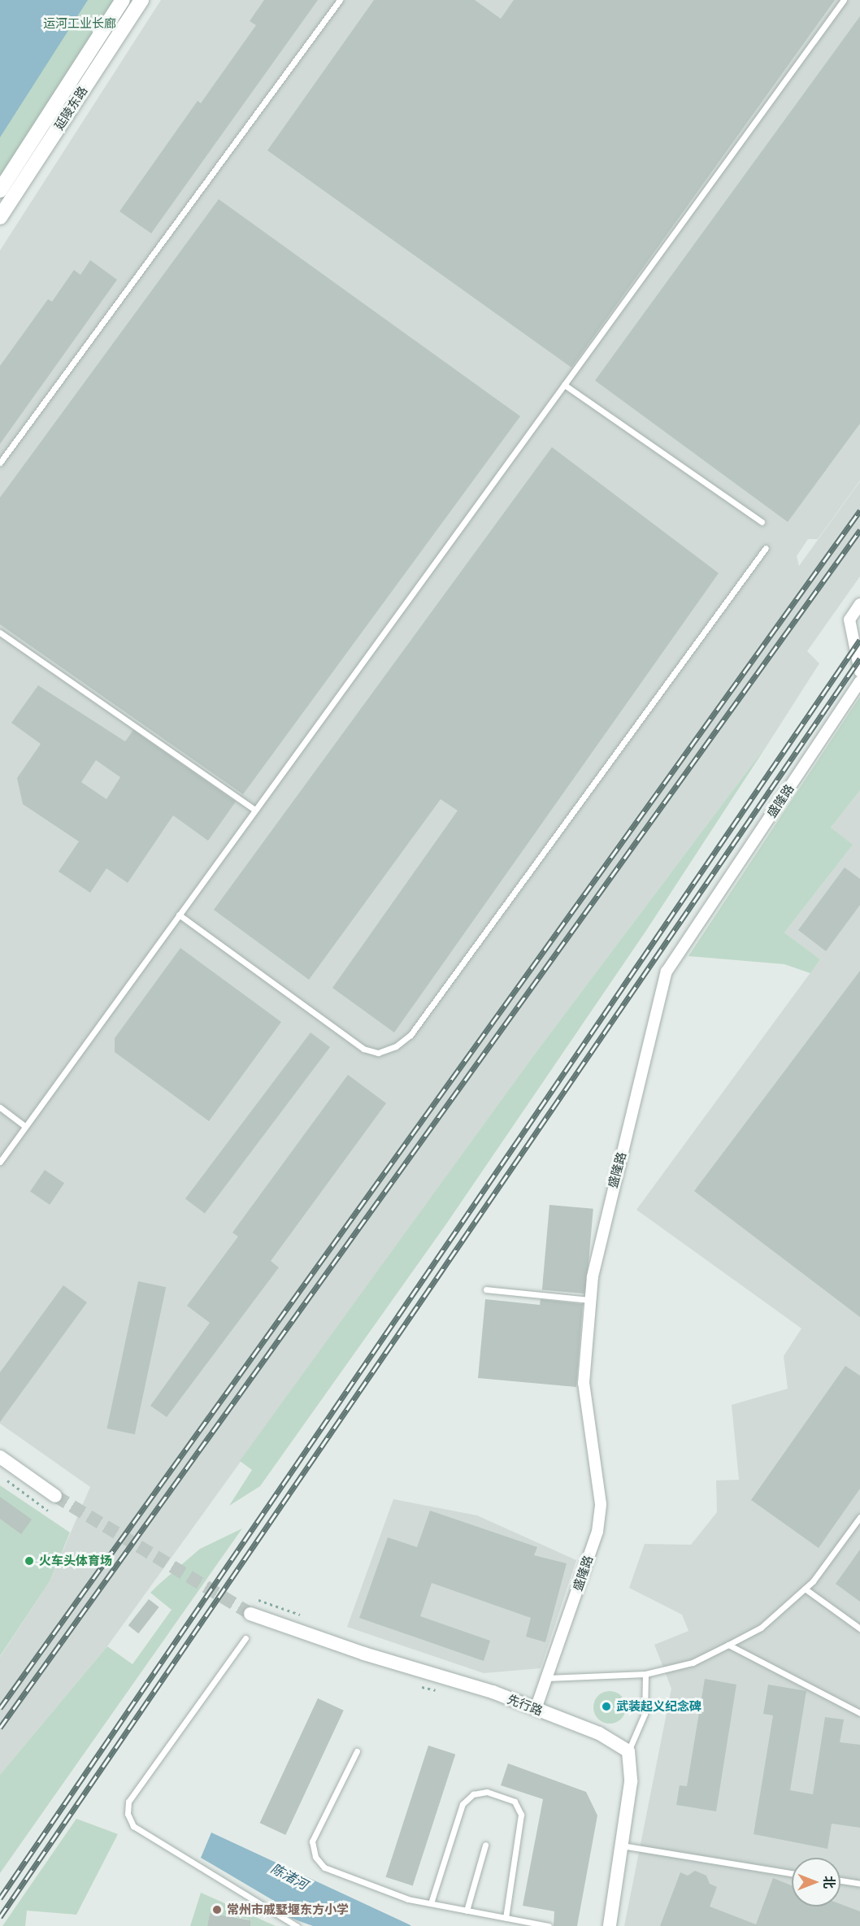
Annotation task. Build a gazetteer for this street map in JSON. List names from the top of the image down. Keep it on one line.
{"streets":{"main road":["延陵东路"],"street":["盛隆路","先行路"]},"crossings":[["盛隆路","先行路"]],"water":["陈渚河"],"parks":["运河工业长廊"],"places":["火车头体育场","武装起义纪念碑","常州市戚墅堰东方小学"],"north":"right"}
